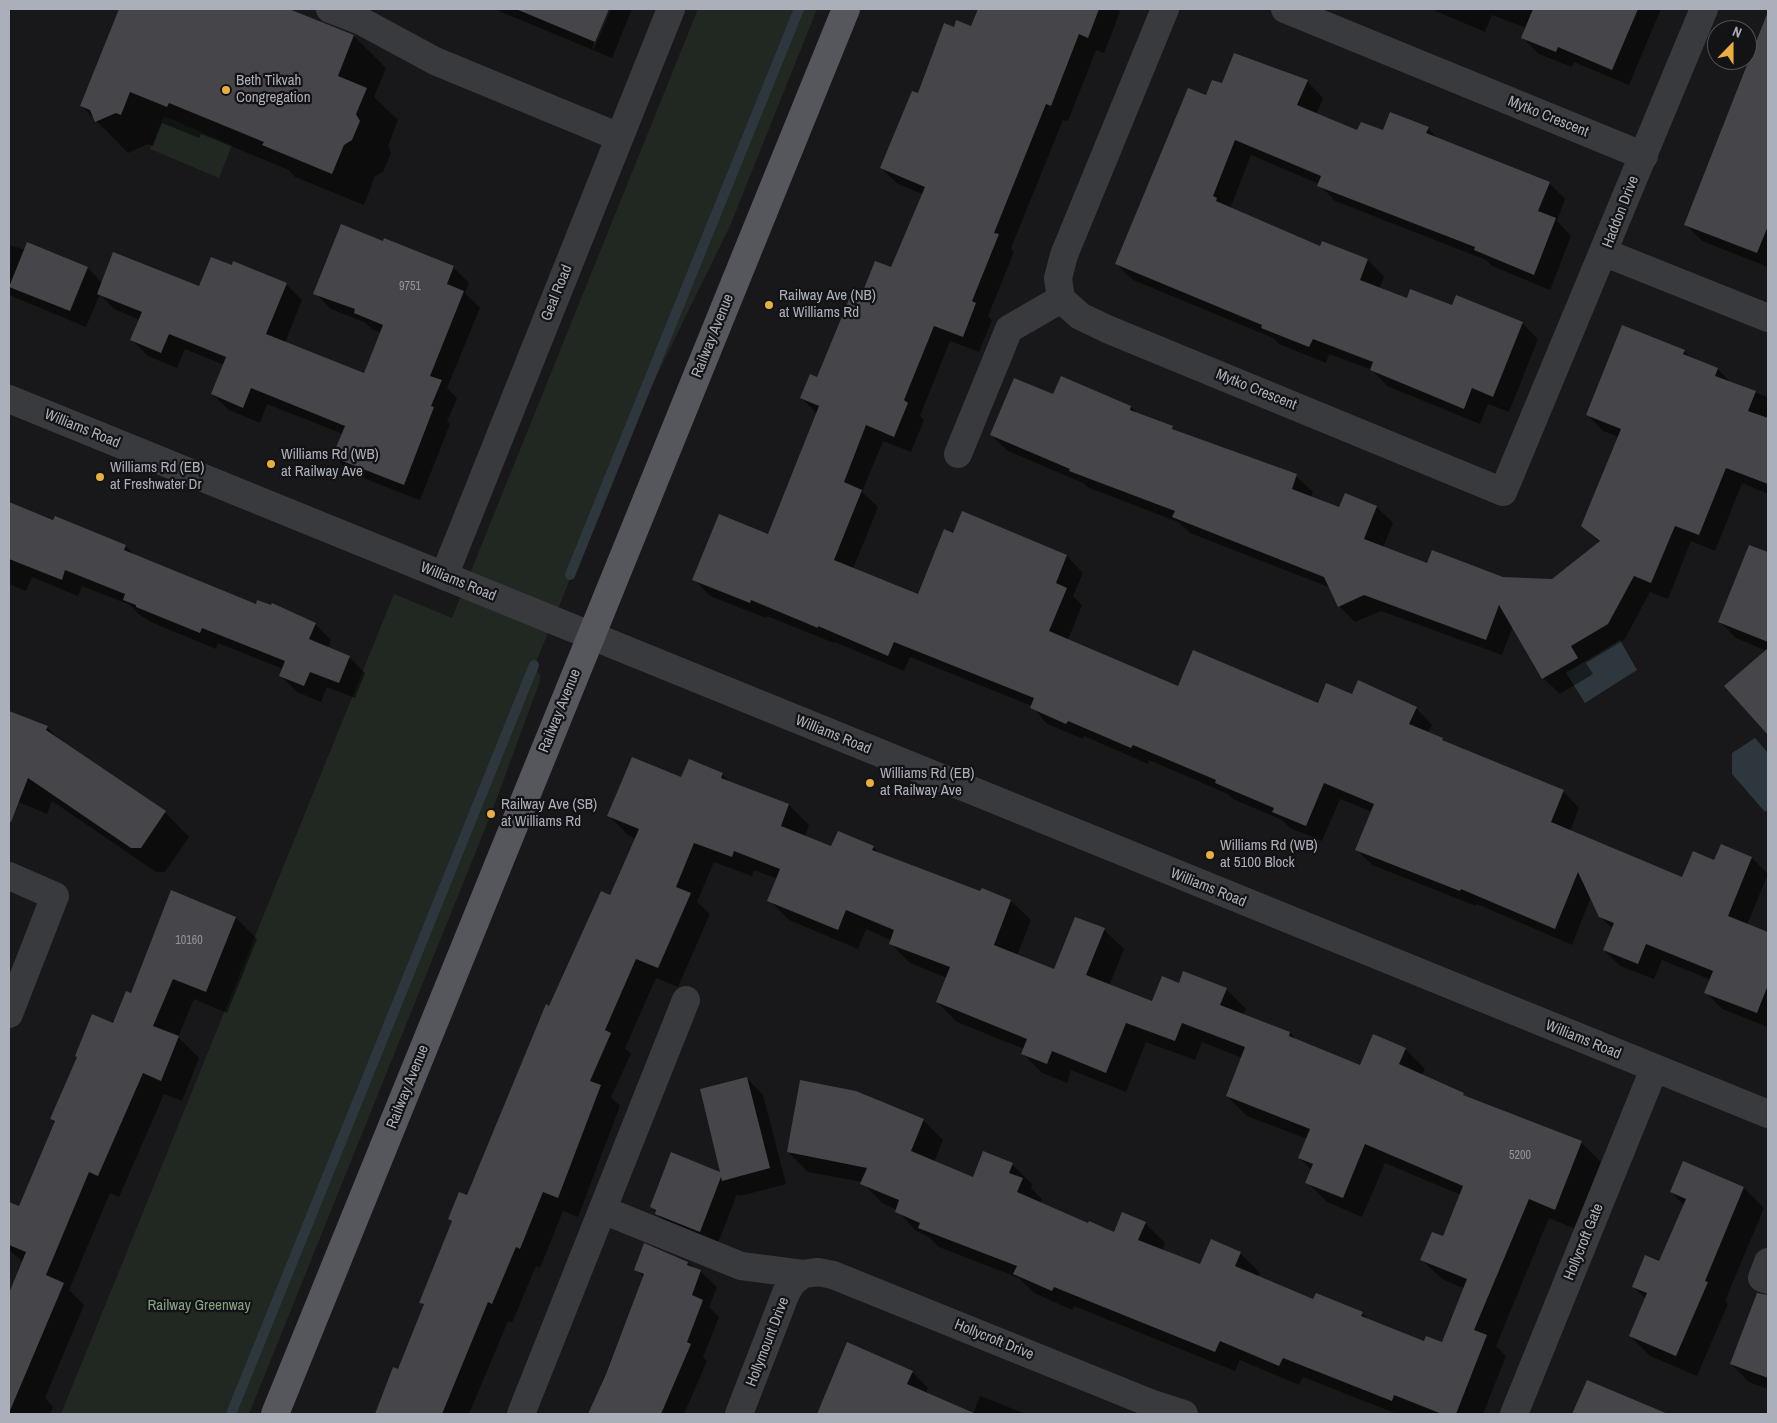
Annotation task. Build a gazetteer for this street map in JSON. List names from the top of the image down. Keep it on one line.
{"streets":{"main road":["Railway Avenue"],"street":["Mytko Crescent","Haddon Drive","Geal Road","Williams Road","Hollycroft Gate","Hollycroft Drive","Hollymount Drive"]},"crossings":[["Mytko Crescent","Haddon Drive"],["Geal Road","Williams Road"],["Railway Avenue","Williams Road"],["Williams Road","Hollycroft Gate"],["Hollycroft Drive","Hollymount Drive"]],"parks":["Railway Greenway"],"places":["Beth Tikvah Congregation","Railway Ave (NB) at Williams Rd","Williams Rd (WB) at Railway Ave","Williams Rd (EB) at Freshwater Dr","Williams Rd (EB) at Railway Ave","Railway Ave (SB) at Williams Rd","Williams Rd (WB) at 5100 Block"],"house_numbers":["9751","10160","5200"],"north":"top"}
